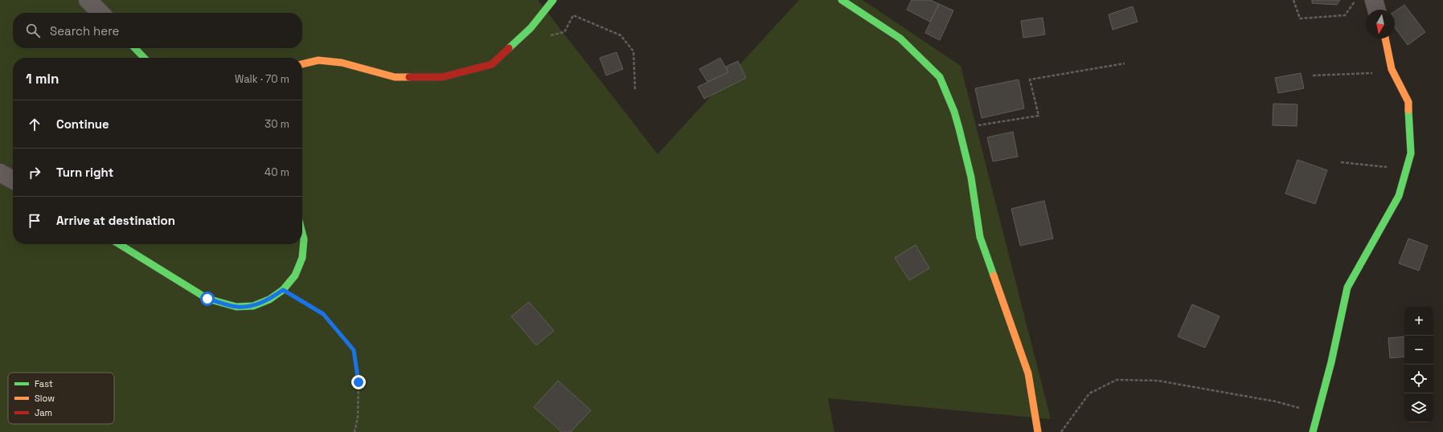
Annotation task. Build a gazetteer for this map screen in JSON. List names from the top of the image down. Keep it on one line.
{"legend":["Fast","Slow","Jam"],"north":"bottom","page":{"search":"Search here","heading":["1 min","Walk · 70 m"],"list":[["Continue","30 m"],["Turn right","40 m"],"Arrive at destination"],"map_buttons":["+","−"]}}
